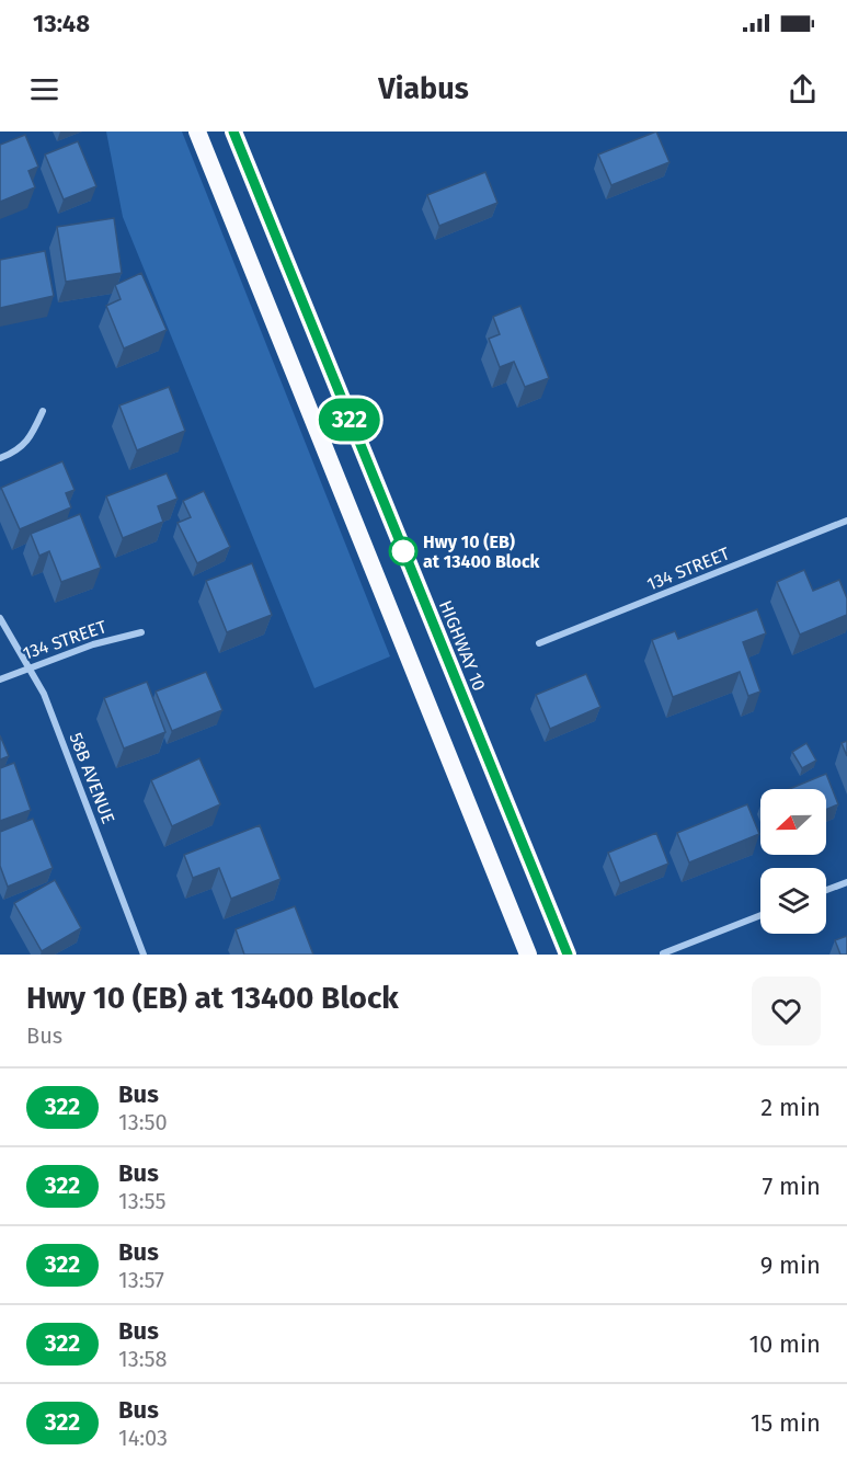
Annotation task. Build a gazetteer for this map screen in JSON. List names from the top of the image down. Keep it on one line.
{"streets":{"highway":["HIGHWAY 10"],"street":["134 STREET","58B AVENUE"]},"crossings":[["134 STREET","58B AVENUE"]],"places":["Hwy 10 (EB) at 13400 Block"],"lines":["bus line 322"],"north":"left","page":{"status":"13:48","header":"Viabus","on_map":"322","heading":["Hwy 10 (EB) at 13400 Block","Bus"],"list":[{"mark":"322","name":"Bus","note":"13:50","value":"2 min"},{"mark":"322","name":"Bus","note":"13:55","value":"7 min"},{"mark":"322","name":"Bus","note":"13:57","value":"9 min"},{"mark":"322","name":"Bus","note":"13:58","value":"10 min"},{"mark":"322","name":"Bus","note":"14:03","value":"15 min"}]}}
